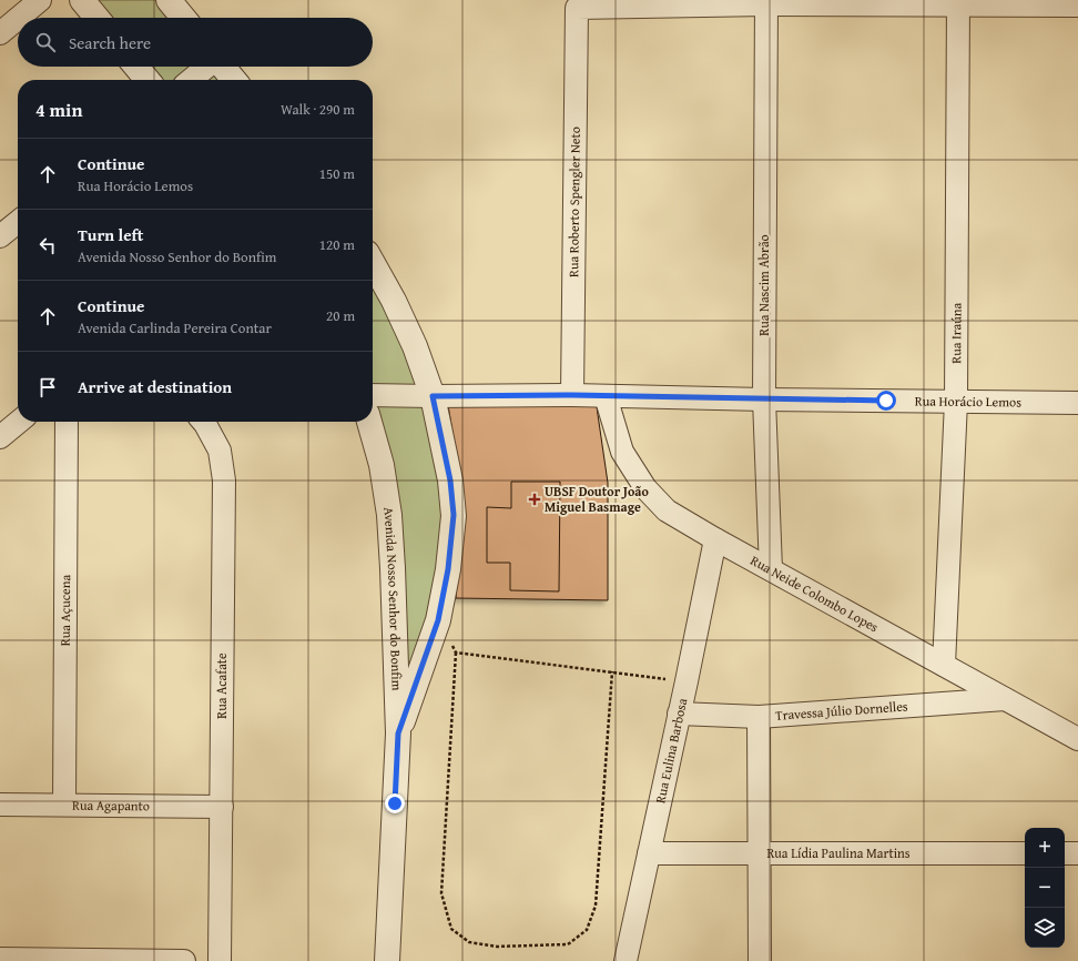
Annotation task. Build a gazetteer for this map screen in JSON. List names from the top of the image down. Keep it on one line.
{"streets":{"street":["Rua Roberto Spengler Neto","Rua Nascim Abrão","Rua Iraúna","Rua Horácio Lemos","Rua Neide Colombo Lopes","Avenida Nosso Senhor do Bonfim","Rua Açucena","Rua Acafate","Travessa Júlio Dornelles","Rua Eulina Barbosa","Rua Agapanto","Rua Lídia Paulina Martins"]},"crossings":[["Rua Roberto Spengler Neto","Rua Nascim Abrão"],["Rua Roberto Spengler Neto","Rua Horácio Lemos"],["Rua Nascim Abrão","Rua Horácio Lemos"],["Rua Nascim Abrão","Rua Neide Colombo Lopes"],["Rua Iraúna","Rua Horácio Lemos"],["Rua Iraúna","Rua Neide Colombo Lopes"],["Rua Horácio Lemos","Rua Neide Colombo Lopes"],["Rua Horácio Lemos","Avenida Nosso Senhor do Bonfim"],["Rua Neide Colombo Lopes","Travessa Júlio Dornelles"],["Rua Neide Colombo Lopes","Rua Eulina Barbosa"],["Rua Açucena","Rua Agapanto"],["Rua Acafate","Rua Agapanto"],["Travessa Júlio Dornelles","Rua Eulina Barbosa"],["Rua Eulina Barbosa","Rua Lídia Paulina Martins"]],"places":{"health":["UBSF Doutor João Miguel Basmage"]},"page":{"search":"Search here","heading":["4 min","Walk · 290 m"],"list":[["Continue","Rua Horácio Lemos","150 m"],["Turn left","Avenida Nosso Senhor do Bonfim","120 m"],["Continue","Avenida Carlinda Pereira Contar","20 m"],"Arrive at destination"],"map_buttons":["+","−"]}}
